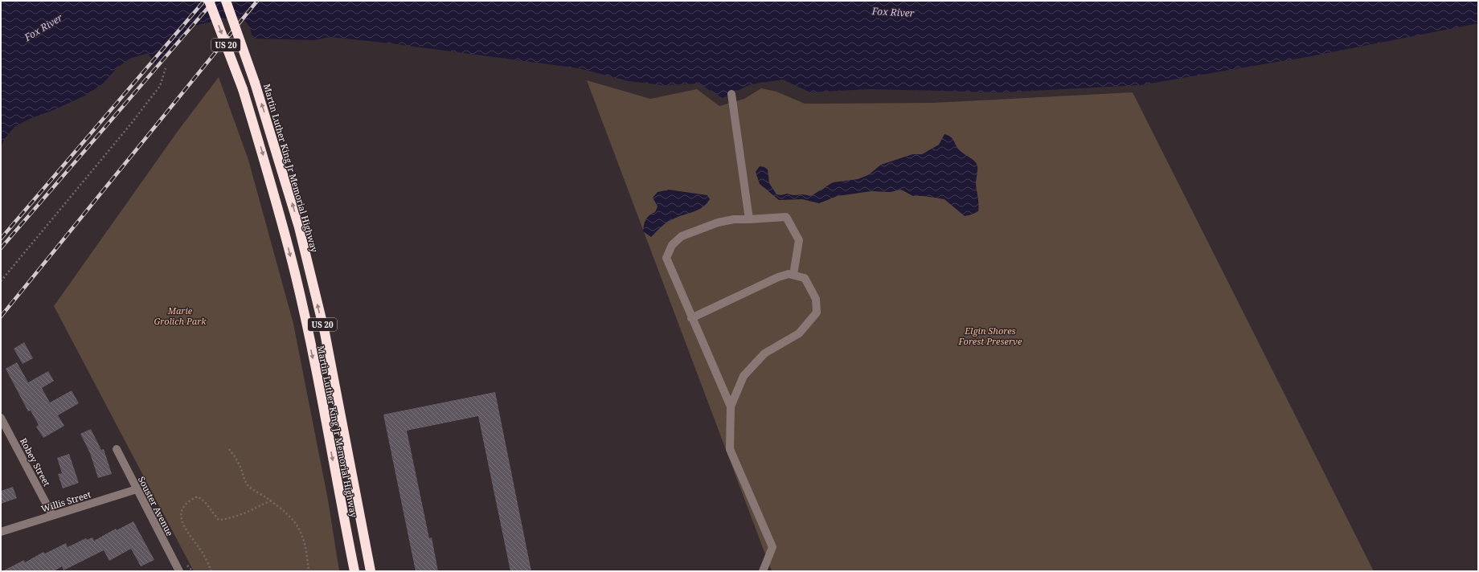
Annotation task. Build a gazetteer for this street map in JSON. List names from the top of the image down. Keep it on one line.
{"streets":{"highway":["US 20","Martin Luther King Jr Memorial Highway"],"street":["Robey Street","Willis Street","Souster Avenue"]},"crossings":[["Robey Street","Willis Street"],["Willis Street","Souster Avenue"]],"water":["Fox River"],"parks":["Marie Grolich Park","Elgin Shores Forest Preserve"]}
